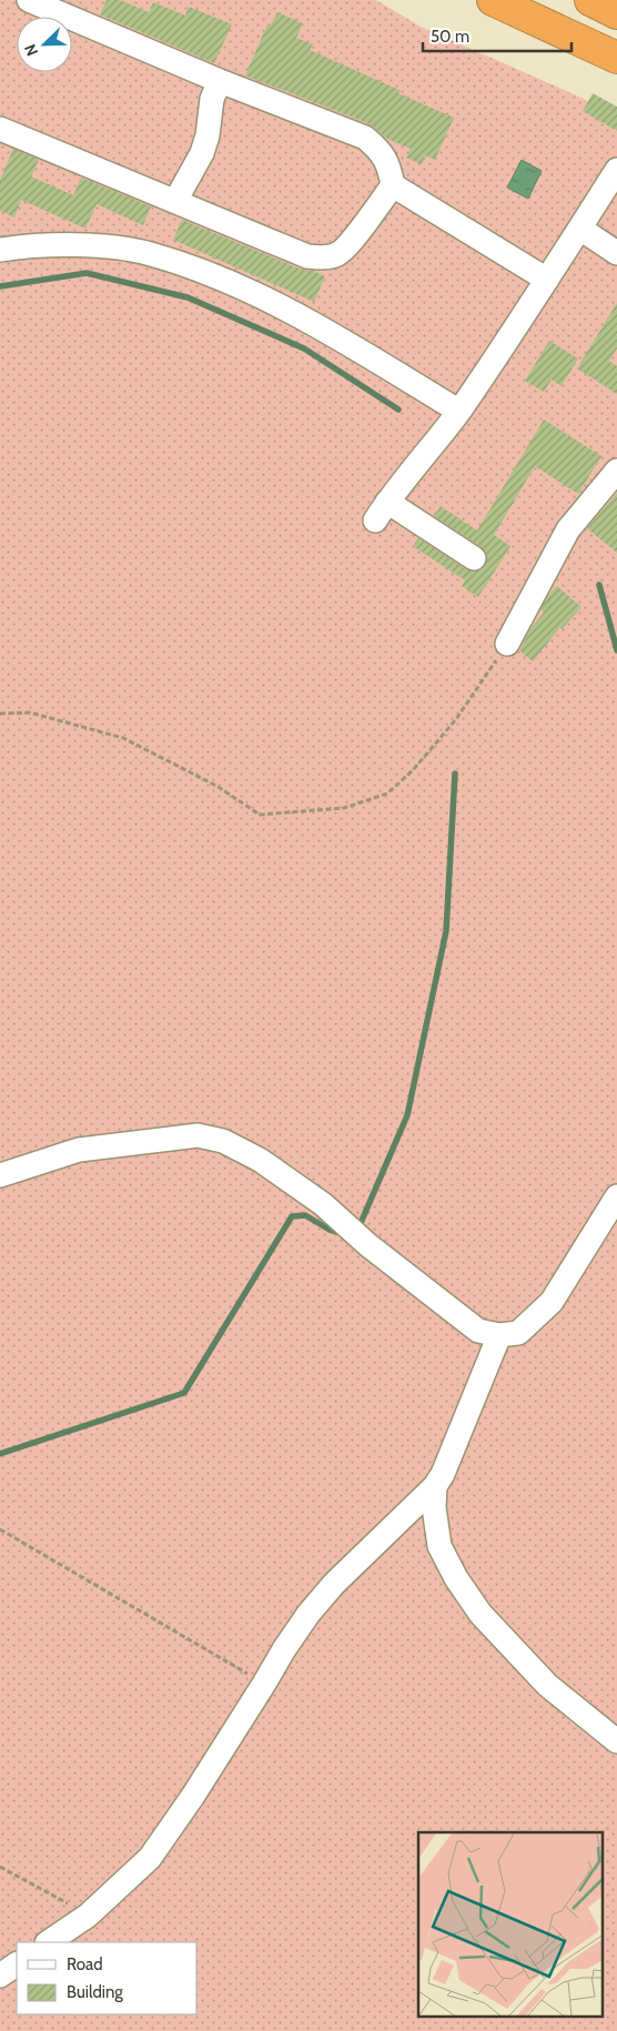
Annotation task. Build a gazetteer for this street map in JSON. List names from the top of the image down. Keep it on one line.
{"legend":["Road","Building"],"scale_bar":"50 m","north":"bottom left"}
